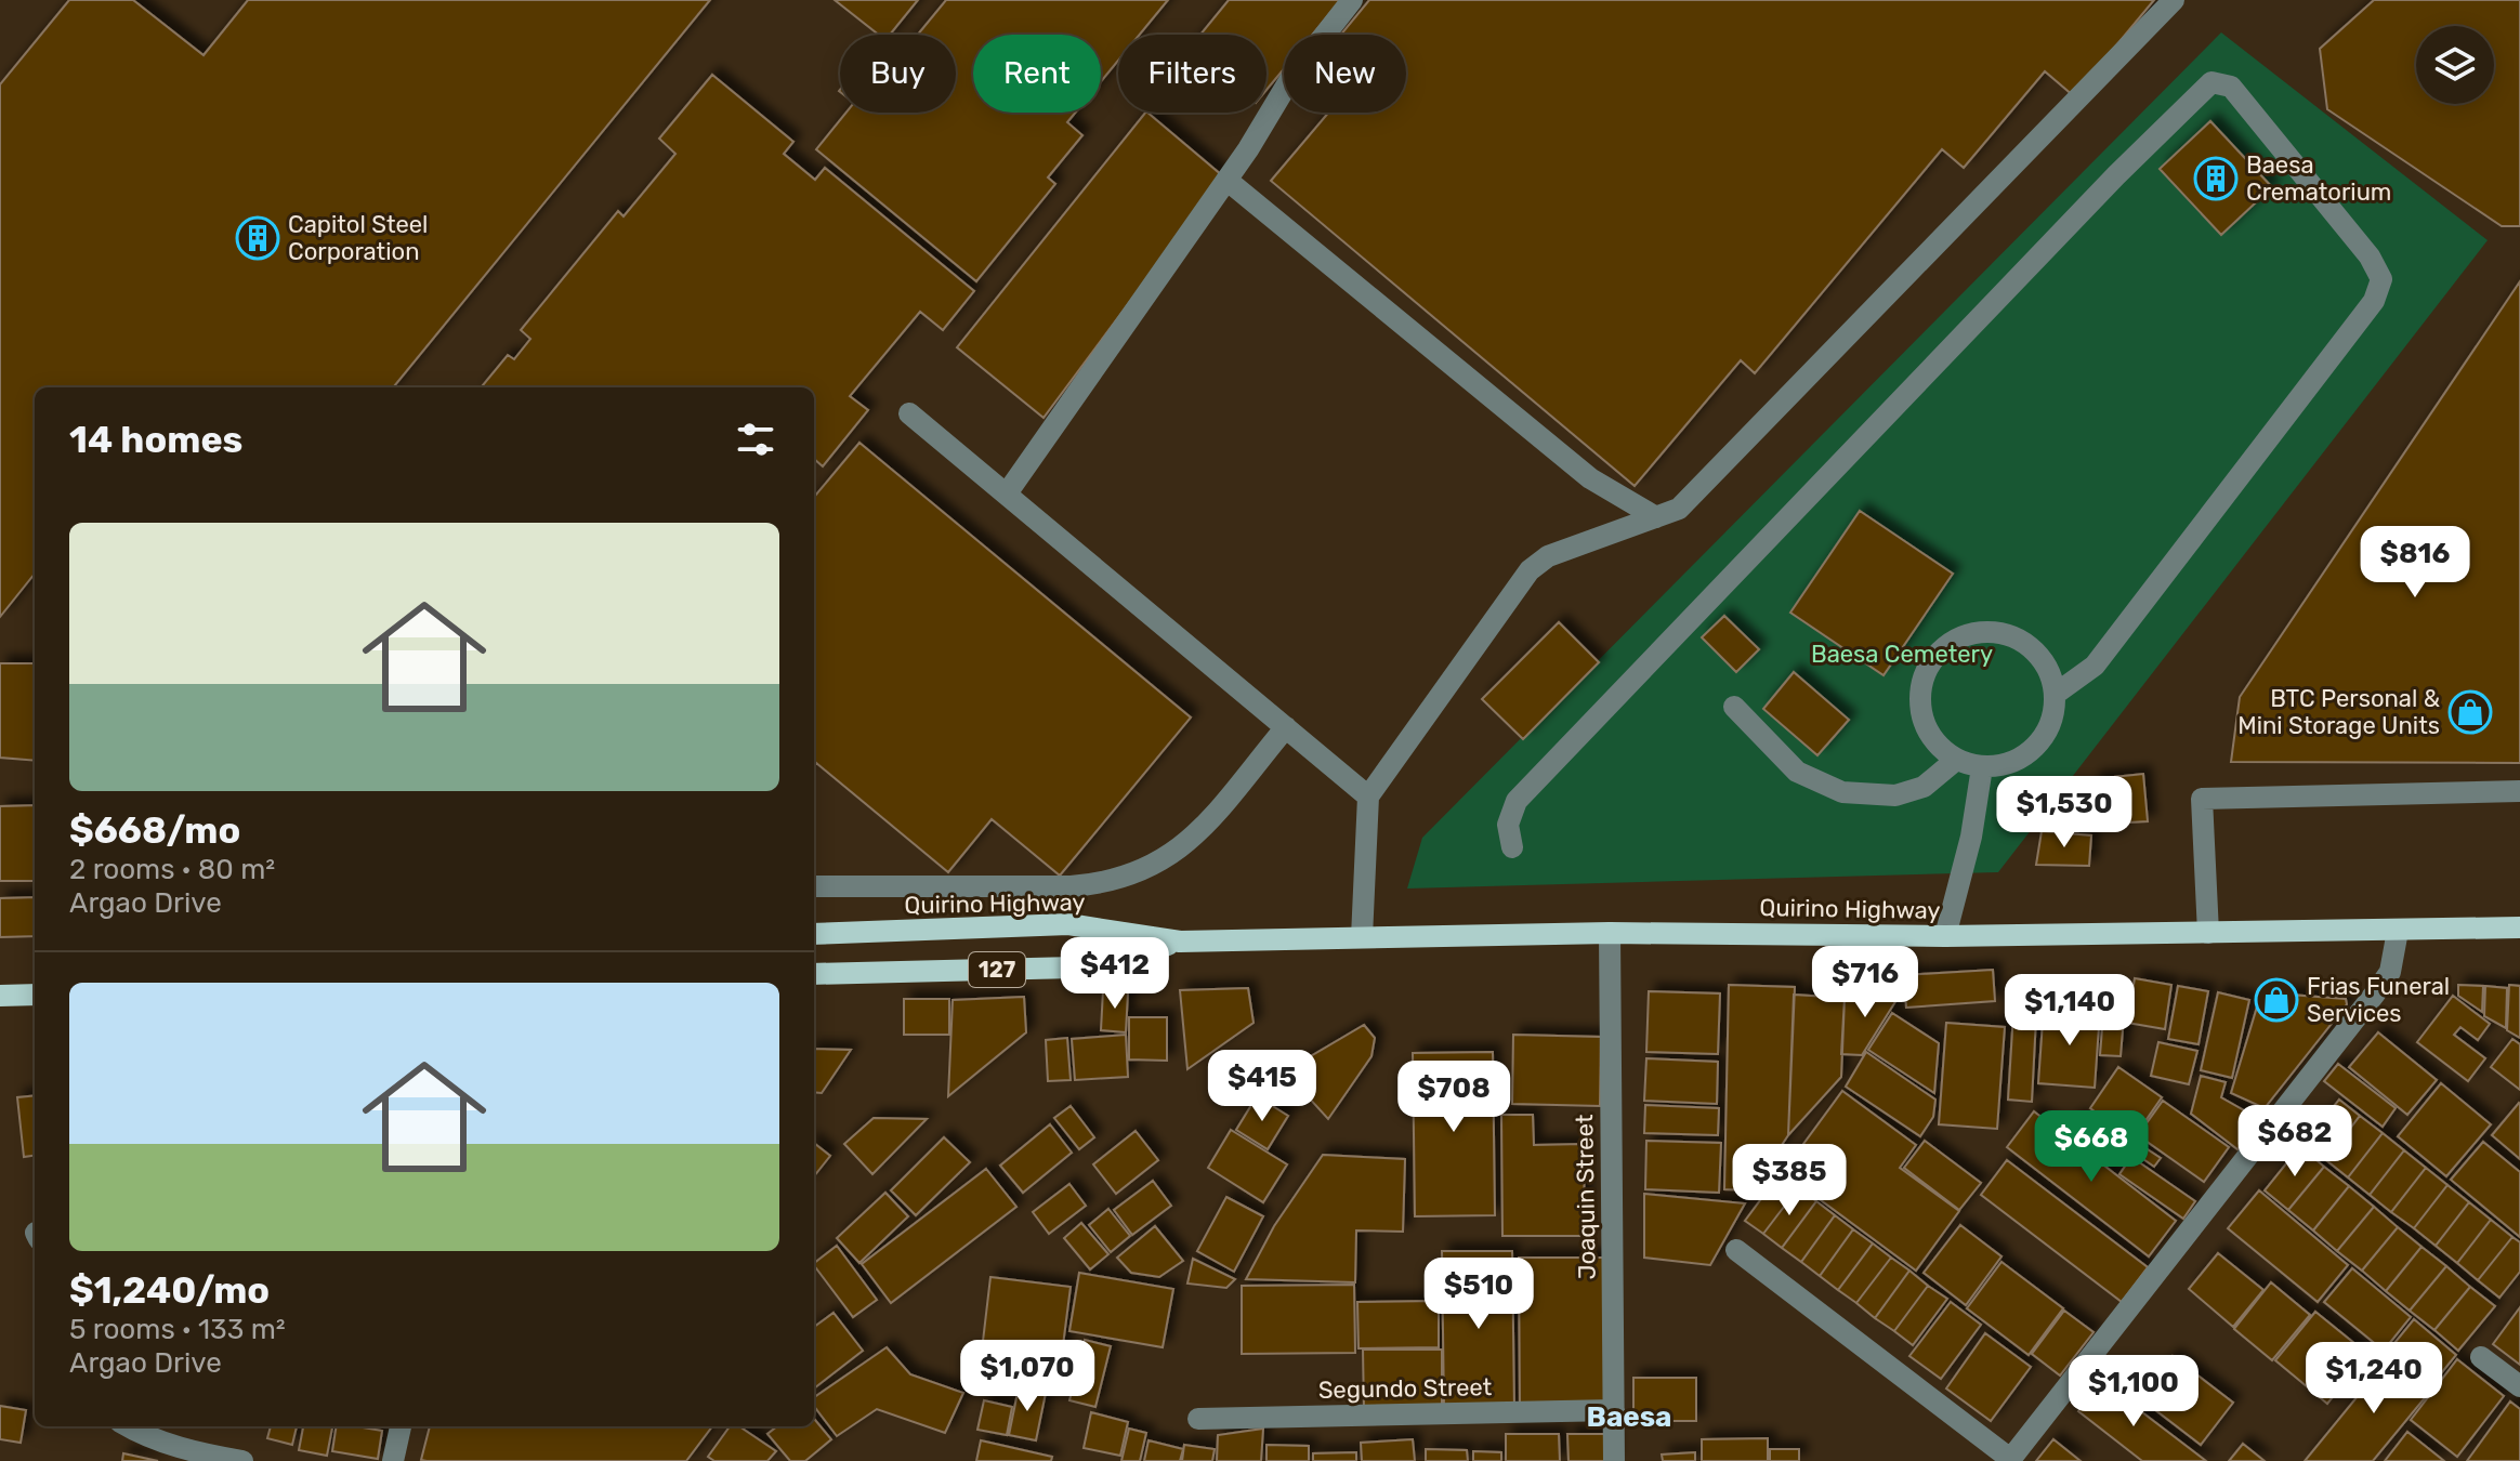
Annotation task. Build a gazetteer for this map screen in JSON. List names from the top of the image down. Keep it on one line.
{"streets":{"main road":["Quirino Highway","127"],"street":["Joaquin Street","Segundo Street"]},"crossings":[["Quirino Highway","Joaquin Street"],["Joaquin Street","Segundo Street"]],"districts":["Baesa"],"parks":["Baesa Cemetery"],"places":{"building":["Baesa Crematorium","Capitol Steel Corporation"],"shop":["BTC Personal & Mini Storage Units","Frias Funeral Services"]},"page":{"chip":["Buy","Rent","Filters","New"],"heading":"14 homes","list":[{"name":"$668/mo","note":"2 rooms · 80 m² · Argao Drive"},{"name":"$1,240/mo","note":"5 rooms · 133 m² · Argao Drive"}],"price":["$816","$1,530","$412","$716","$1,140","$415","$708","$682","$668","$385","$510","$1,070","$1,240","$1,100"]}}
